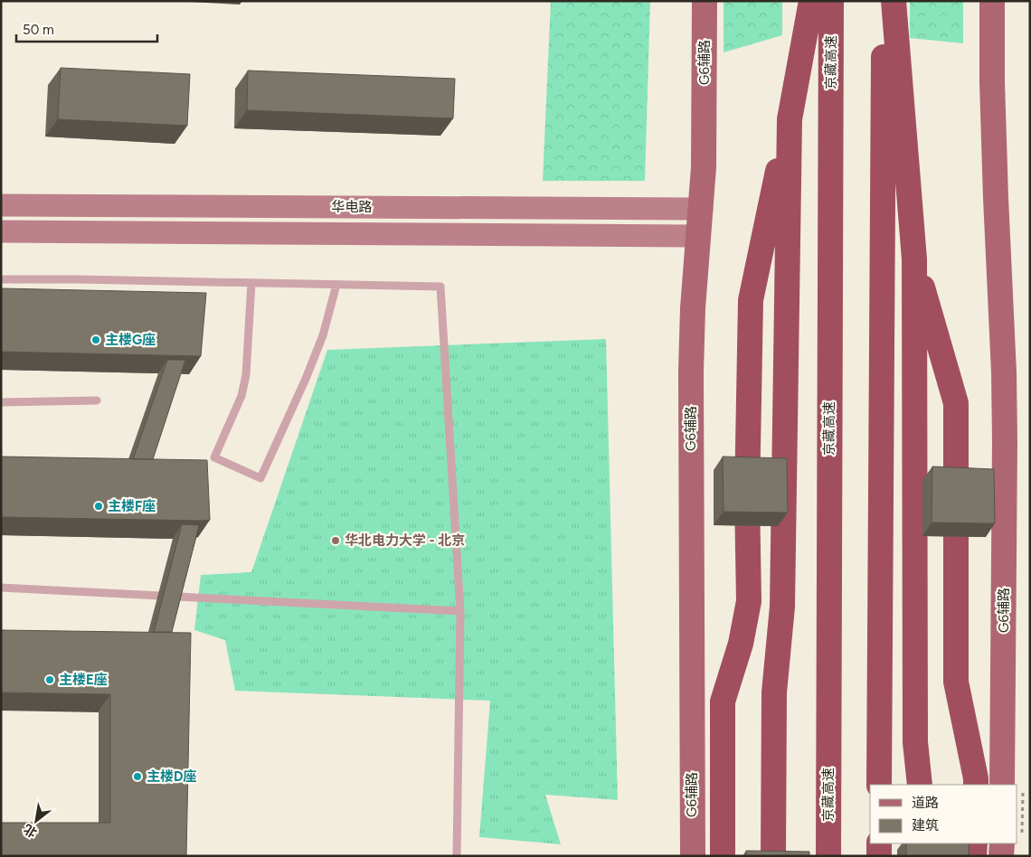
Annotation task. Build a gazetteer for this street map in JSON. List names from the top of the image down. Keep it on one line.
{"streets":{"highway":["京藏高速"],"main road":["G6辅路"],"street":["华电路"]},"crossings":[["G6辅路","华电路"]],"places":["主楼G座","主楼F座","华北电力大学 - 北京","主楼E座","主楼D座"],"legend":["道路","建筑"],"scale_bar":"50 m","north":"bottom left"}
